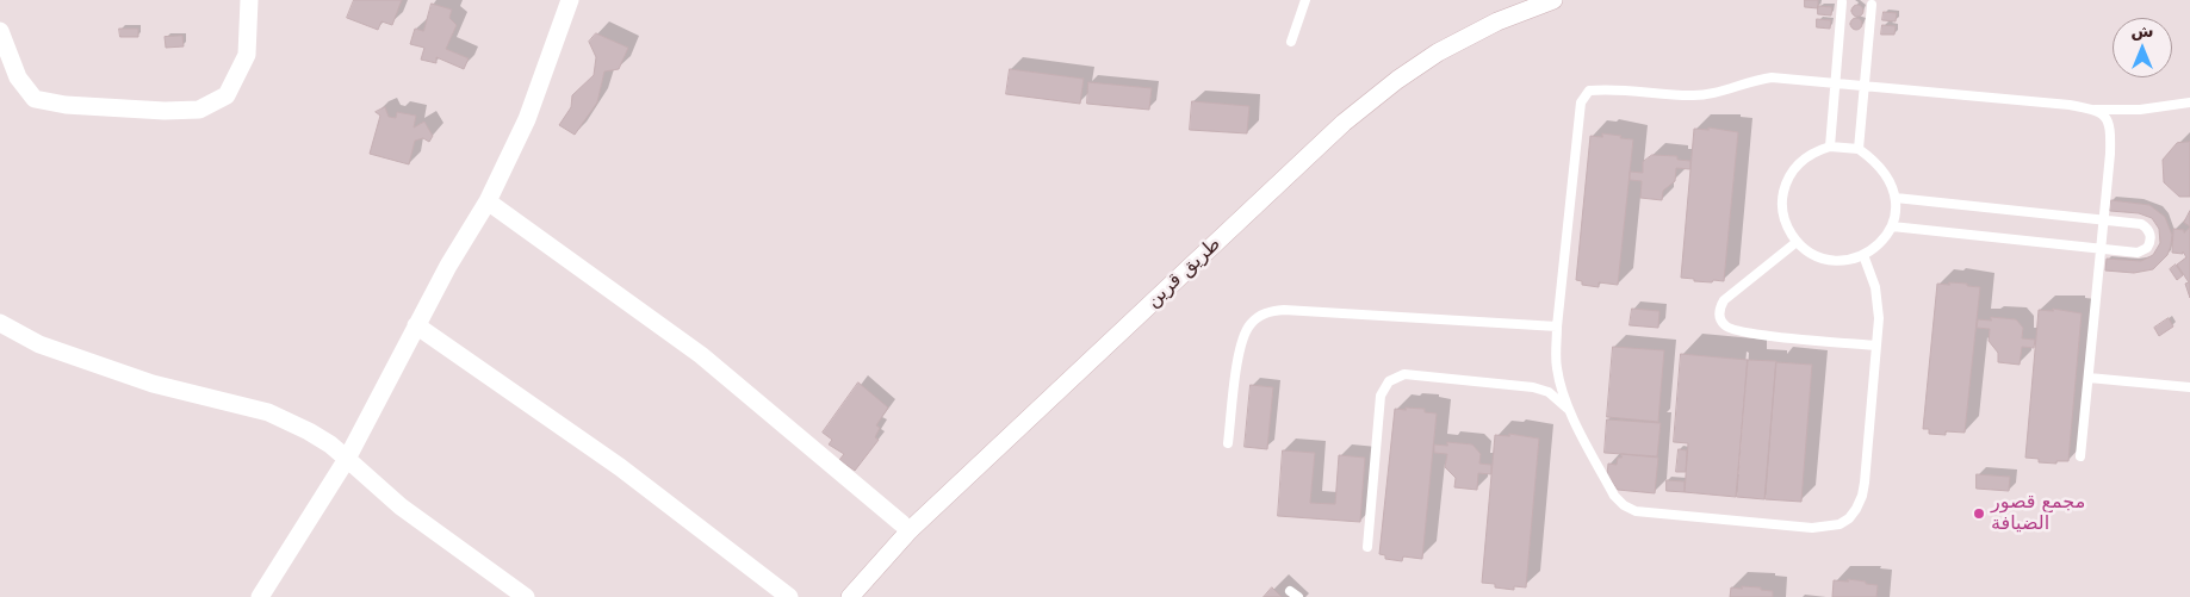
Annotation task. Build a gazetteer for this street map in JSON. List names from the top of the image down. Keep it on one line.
{"streets":{"street":["طريق قرين"]},"places":["مجمع قصور الضيافة"],"north":"top"}
